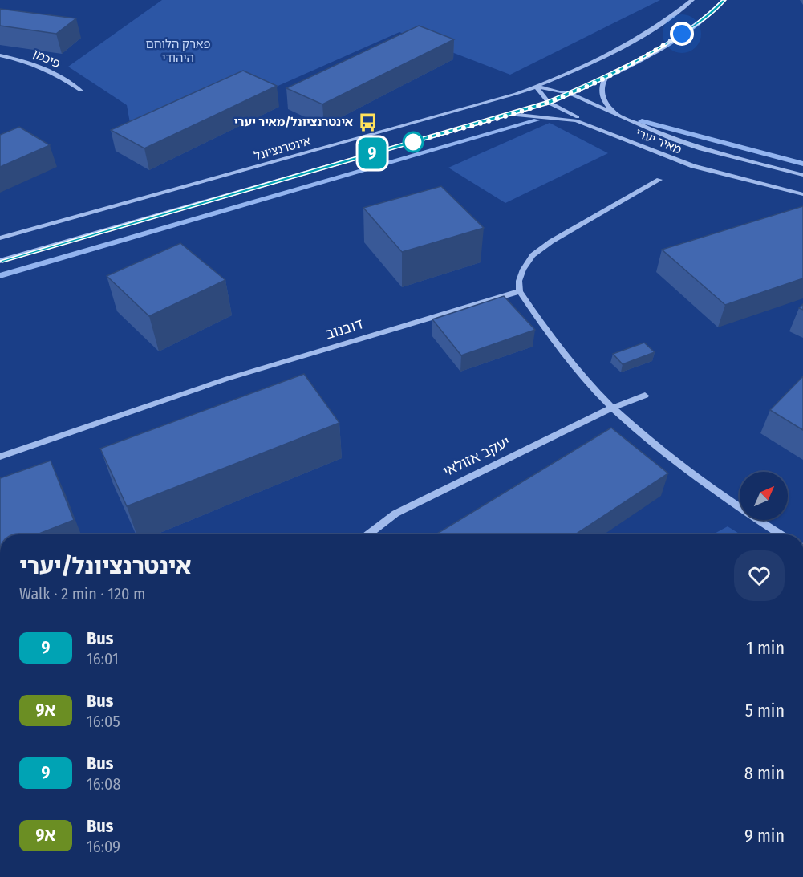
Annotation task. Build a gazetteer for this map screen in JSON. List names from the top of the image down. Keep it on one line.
{"streets":{"street":["פיכמן","מאיר יערי","אינטרנציונל","דובנוב","יעקב אזולאי"]},"crossings":[["מאיר יערי","אינטרנציונל"]],"parks":["פארק הלוחם היהודי"],"places":{"bus stop":["אינטרנציונל/מאיר יערי"]},"lines":["bus line 9"],"north":"top right","page":{"on_map":"9","heading":["אינטרנציונל/יערי","Walk · 2 min · 120 m"],"list":[{"mark":"9","name":"Bus","note":"16:01","value":"1 min"},{"mark":"9א","name":"Bus","note":"16:05","value":"5 min"},{"mark":"9","name":"Bus","note":"16:08","value":"8 min"},{"mark":"9א","name":"Bus","note":"16:09","value":"9 min"}]}}
